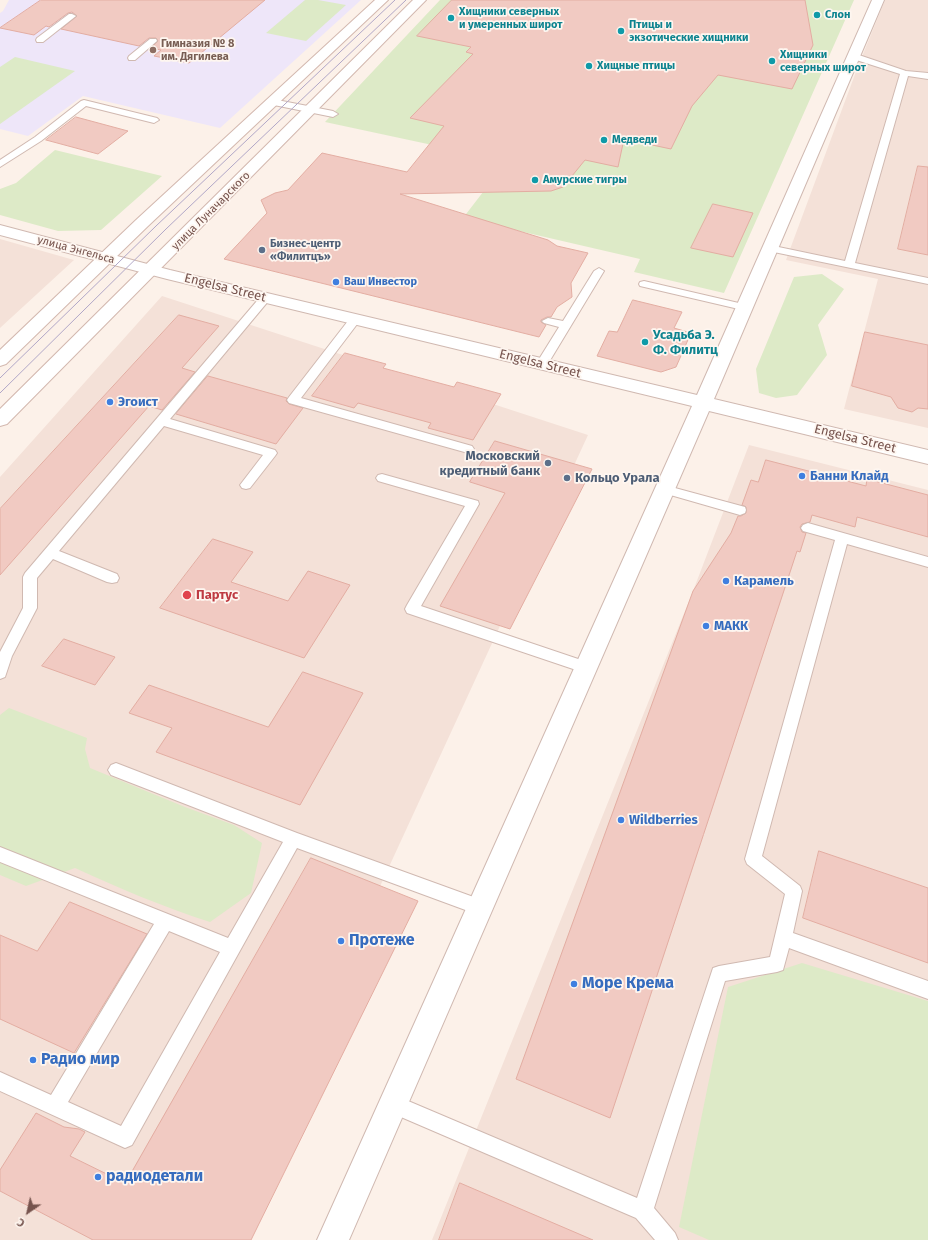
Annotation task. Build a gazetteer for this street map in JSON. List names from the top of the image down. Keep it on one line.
{"streets":{"street":["улица Луначарского","улица Энгельса","Engelsa Street"]},"crossings":[["улица Луначарского","улица Энгельса"],["улица Луначарского","Engelsa Street"],["улица Энгельса","Engelsa Street"]],"places":["Слон","Хищники северных и умеренных широт","Птицы и экзотические хищники","Гимназия № 8 им. Дягилева","Хищники северных широт","Хищные птицы","Медведи","Амурские тигры","Бизнес-центр «Филитцъ»","Ваш Инвестор","Усадьба Э. Ф. Филитц","Эгоист","Московский кредитный банк","Банни Клайд","Кольцо Урала","Карамель","Партус","МАКК","Wildberries","Протеже","Море Крема","Радио мир","радиодетали"],"north":"bottom left"}
